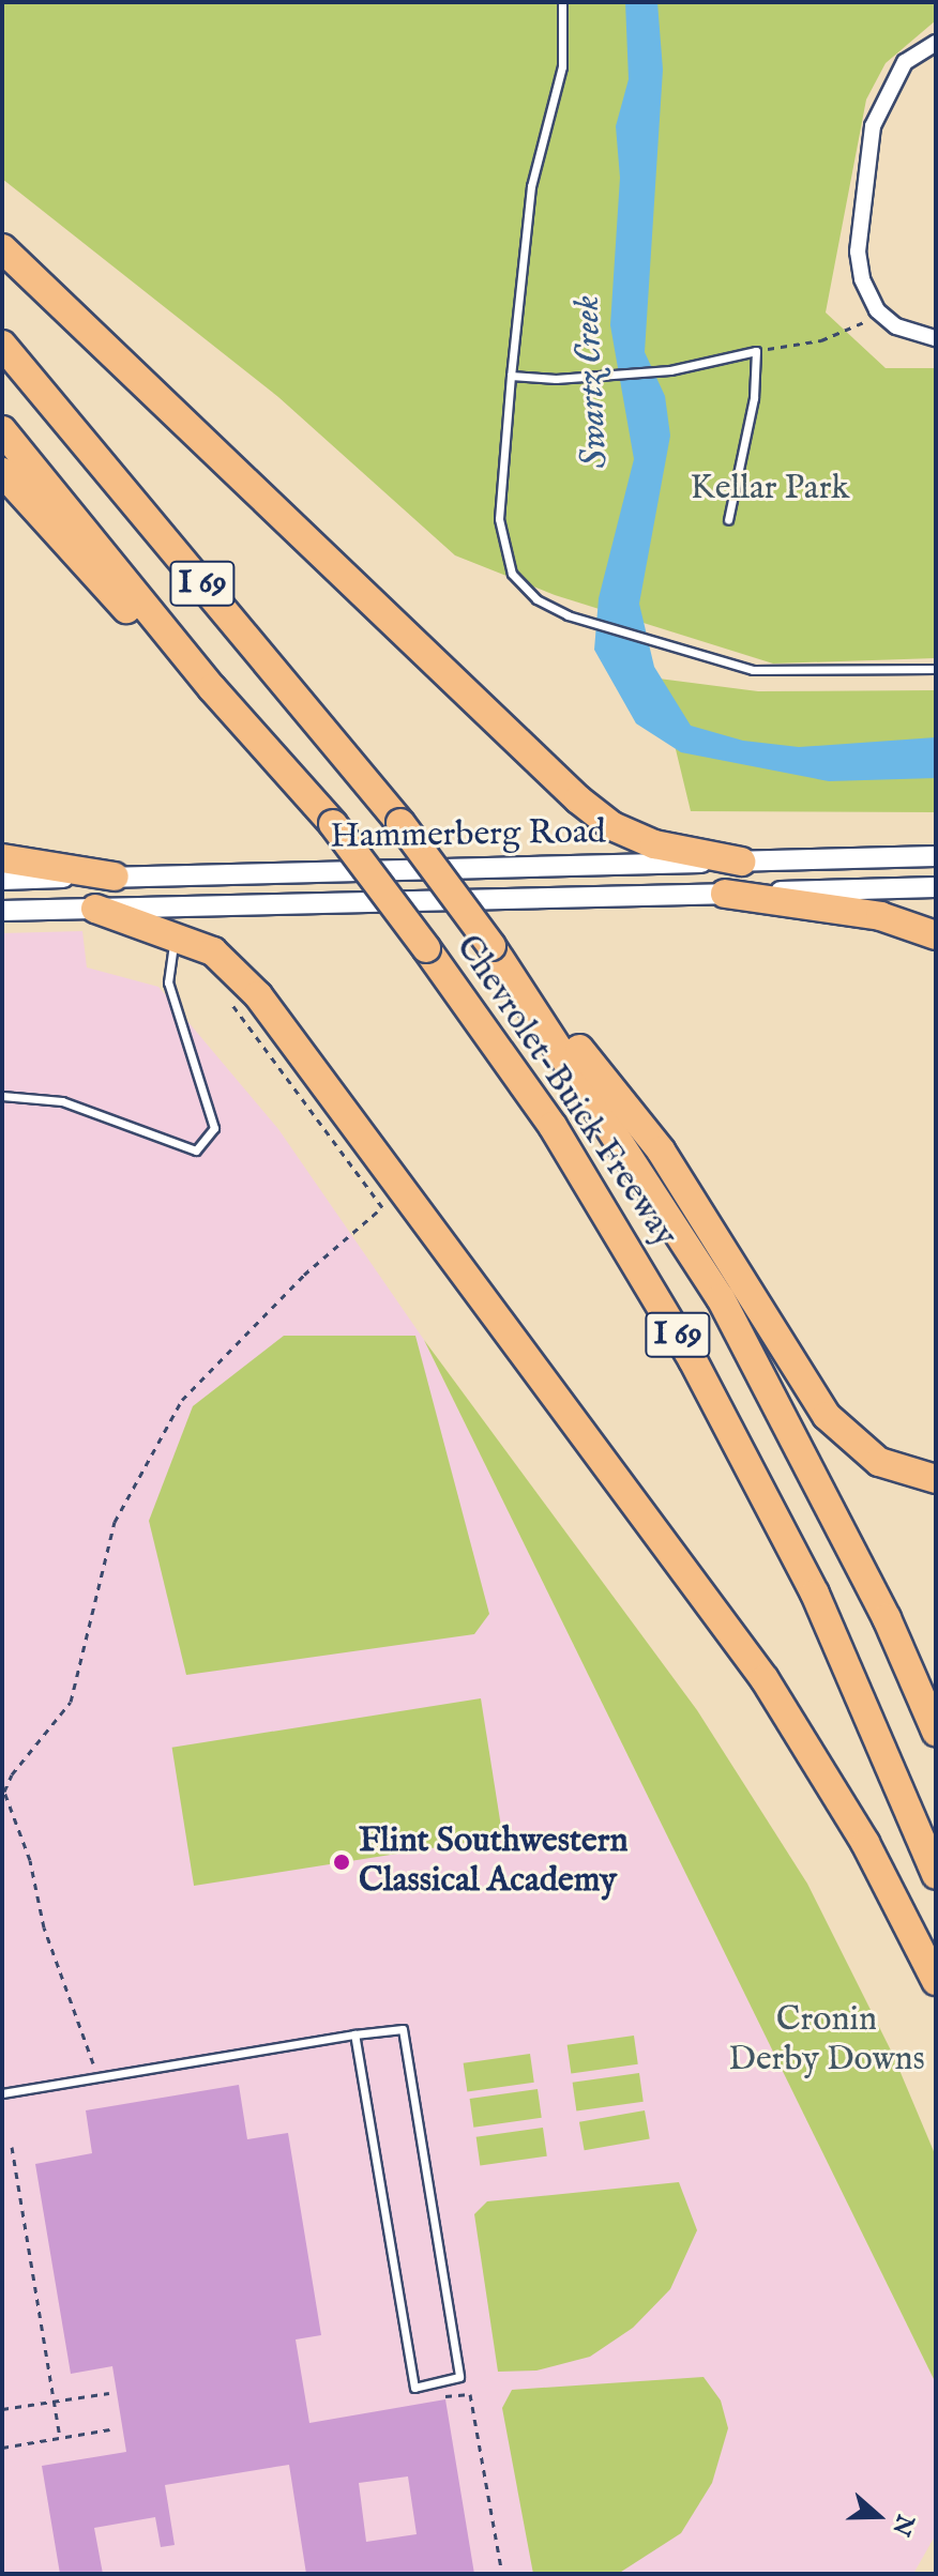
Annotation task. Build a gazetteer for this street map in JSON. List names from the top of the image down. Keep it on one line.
{"streets":{"highway":["I 69","Chevrolet-Buick Freeway"],"street":["Hammerberg Road"]},"water":["Swartz Creek"],"parks":["Kellar Park","Cronin Derby Downs"],"places":["Flint Southwestern Classical Academy"],"north":"right"}
